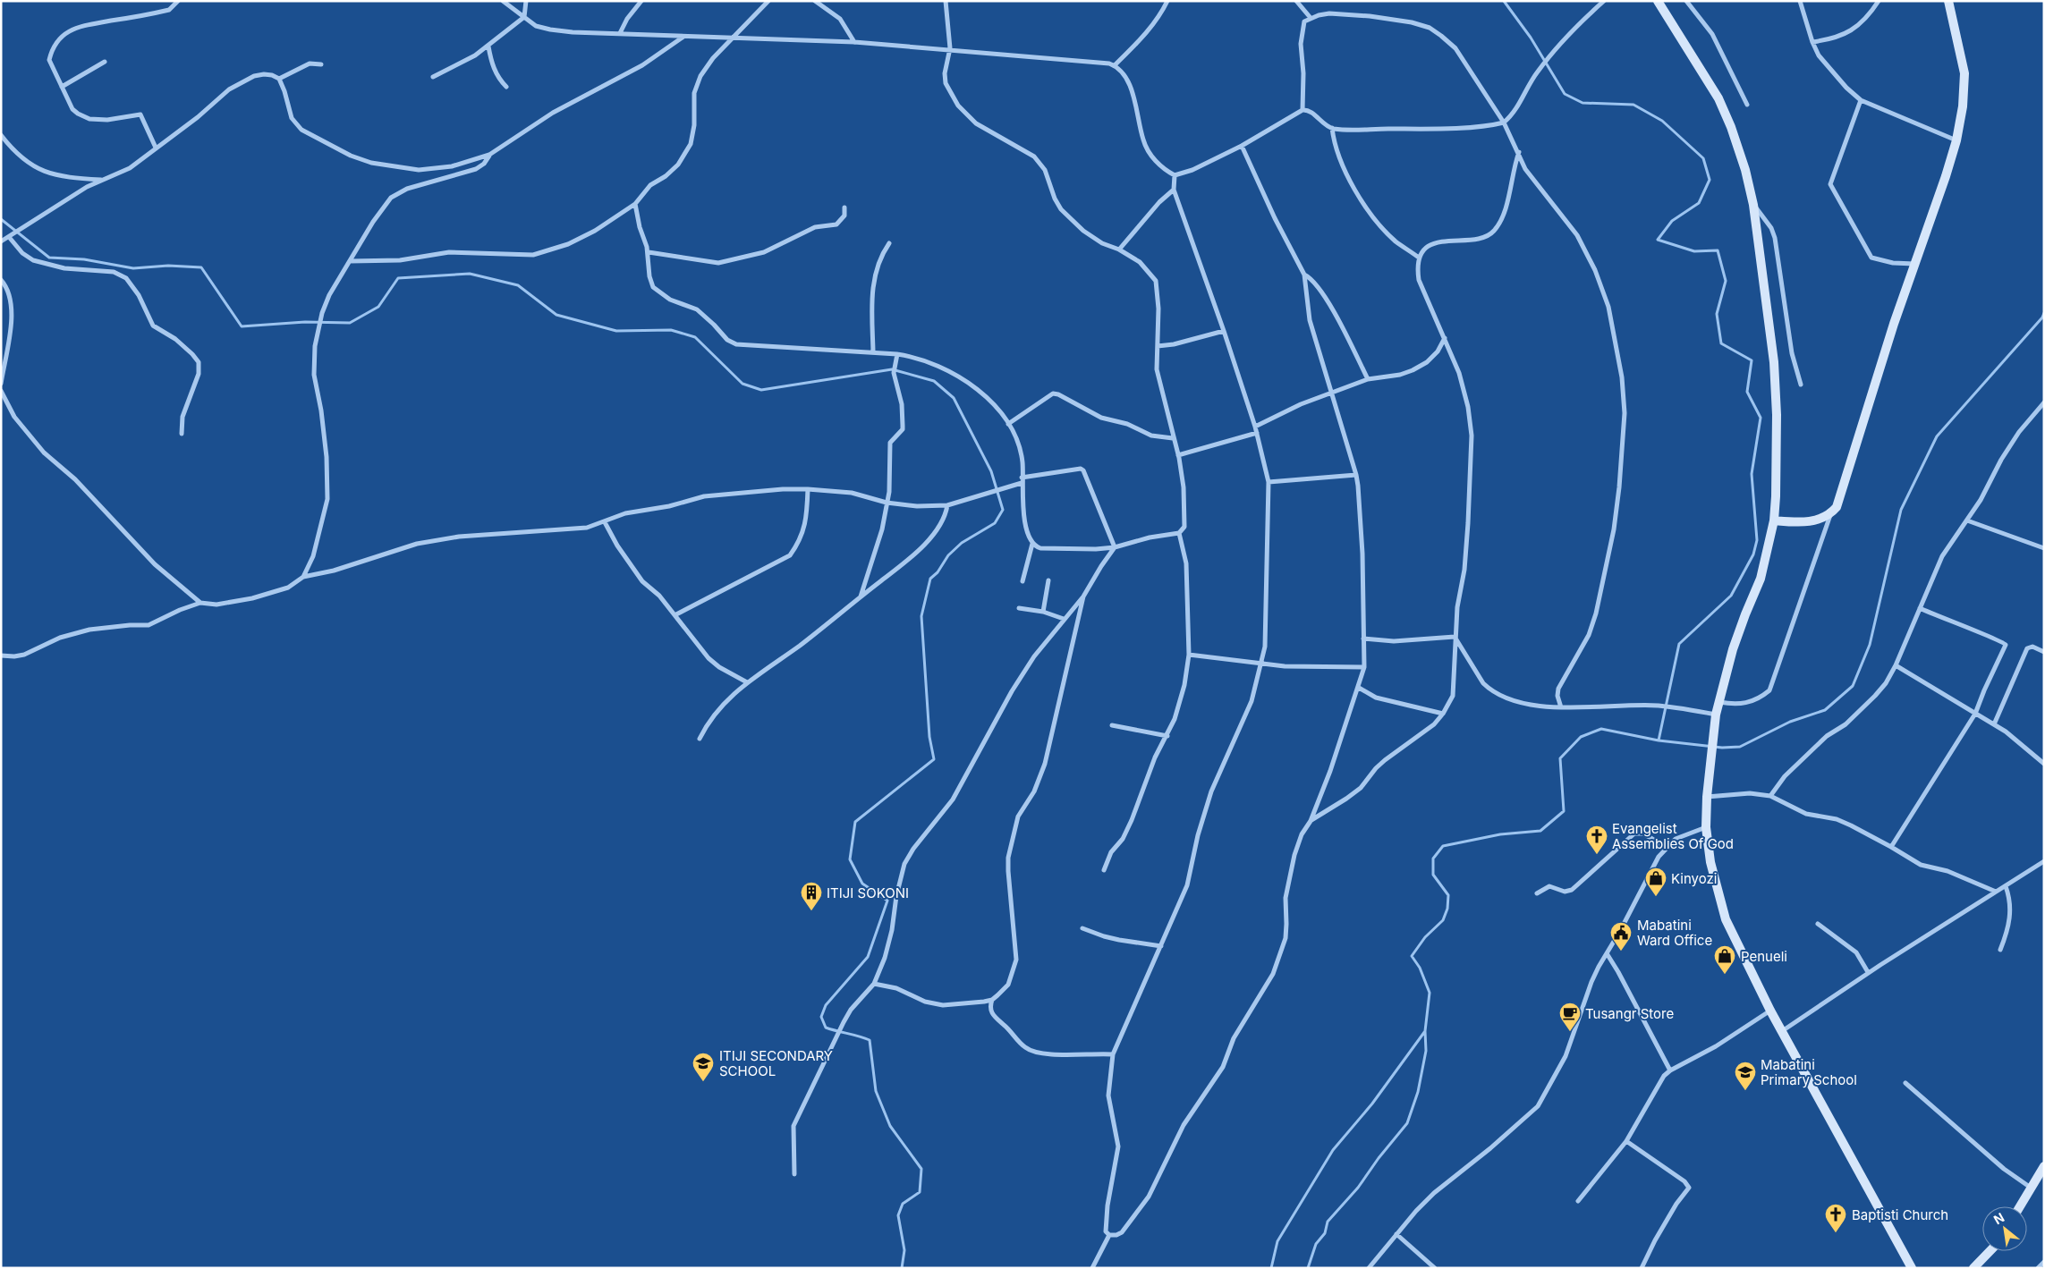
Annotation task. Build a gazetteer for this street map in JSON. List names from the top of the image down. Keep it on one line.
{"places":{"church":["Evangelist Assemblies Of God","Baptisti Church"],"shop":["Kinyozi","Penueli"],"building":["ITIJI SOKONI"],"public building":["Mabatini Ward Office"],"cafe":["Tusangr Store"],"school or university":["ITIJI SECONDARY SCHOOL","Mabatini Primary School"]},"north":"top left"}
